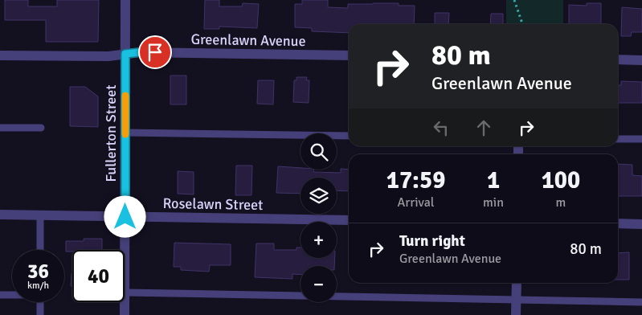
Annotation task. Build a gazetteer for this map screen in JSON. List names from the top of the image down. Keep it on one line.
{"streets":{"street":["Greenlawn Avenue","Fullerton Street","Roselawn Street"]},"crossings":[["Greenlawn Avenue","Fullerton Street"],["Fullerton Street","Roselawn Street"]],"page":{"turn":["80 m","Greenlawn Avenue"],"map_buttons":["+","−"],"eta":["17:59","Arrival","1","min","100","m"],"list":[{"name":"Turn right","note":"Greenlawn Avenue","value":"80 m"}],"speed":"36 km/h","limit":"40"}}
